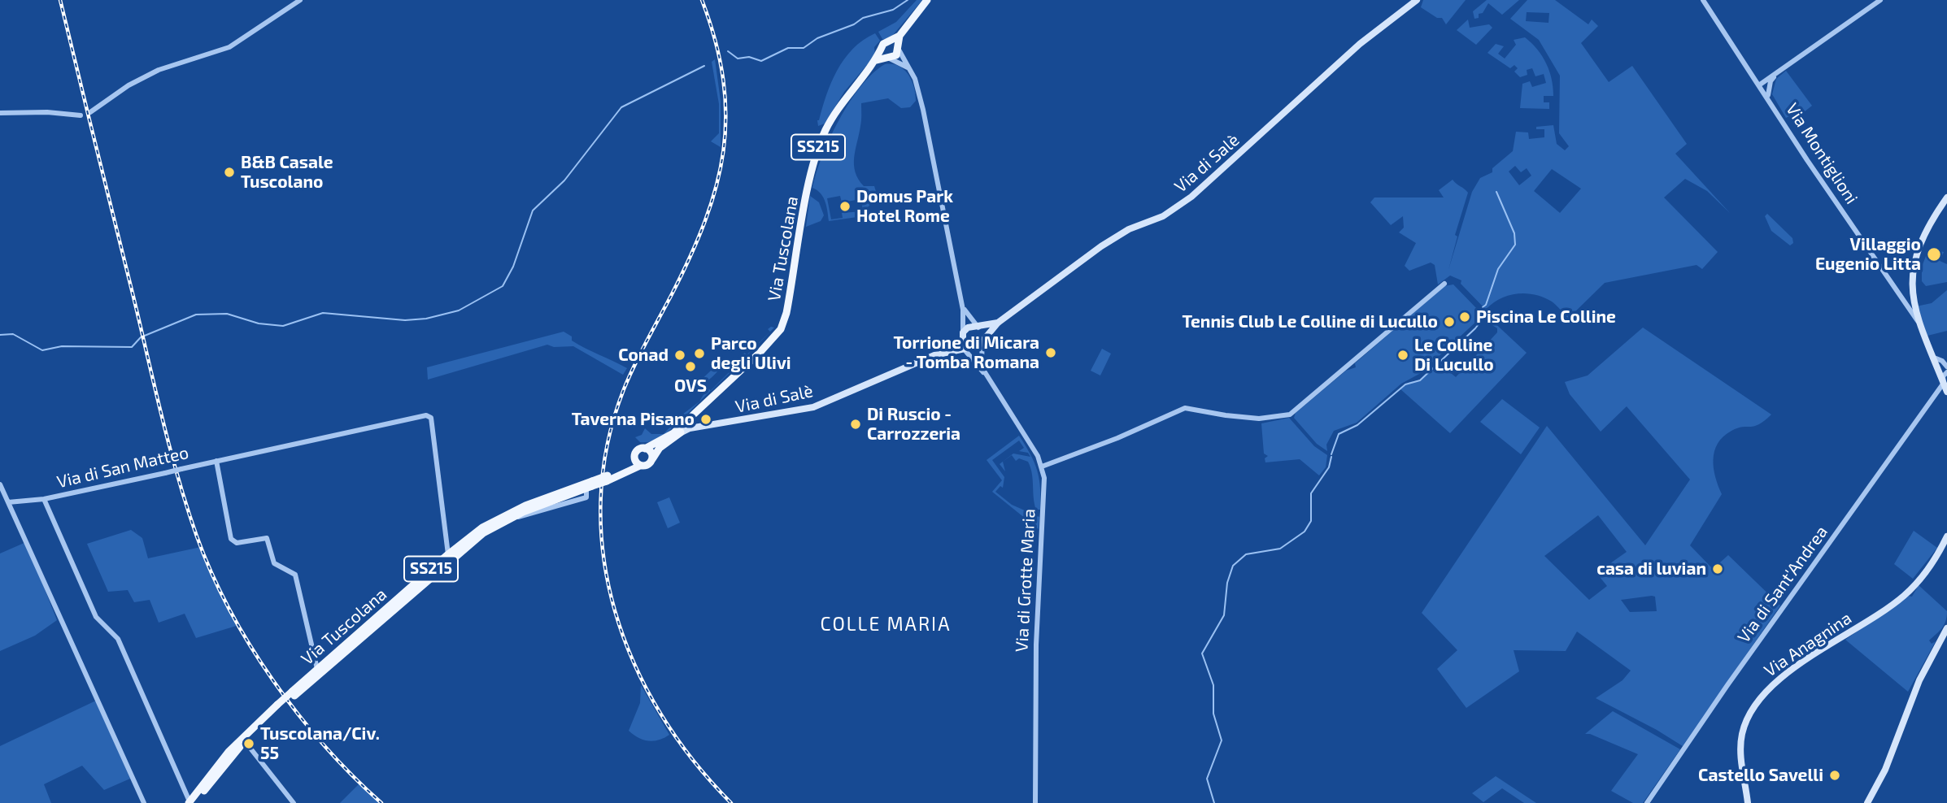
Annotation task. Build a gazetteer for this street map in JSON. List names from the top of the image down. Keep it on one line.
{"streets":{"main road":["SS215","Via di Salè","Via Tuscolana","Via Anagnina"],"street":["Via Montiglioni","Via di San Matteo","Via di Grotte Maria","Via di Sant'Andrea"]},"crossings":[["Via di Salè","Via Tuscolana"],["Via di Salè","Via di Grotte Maria"],["Via Tuscolana","Via di San Matteo"]],"districts":["COLLE MARIA"],"places":["B&B Casale Tuscolano","Domus Park Hotel Rome","Villaggio Eugenio Litta","Piscina Le Colline","Tennis Club Le Colline di Lucullo","Torrione di Micara - Tomba Romana","Parco degli Ulivi","Conad","Le Colline Di Lucullo","OVS","Taverna Pisano","Di Ruscio - Carrozzeria","casa di luvian","Tuscolana/Civ. 55","Castello Savelli"]}
